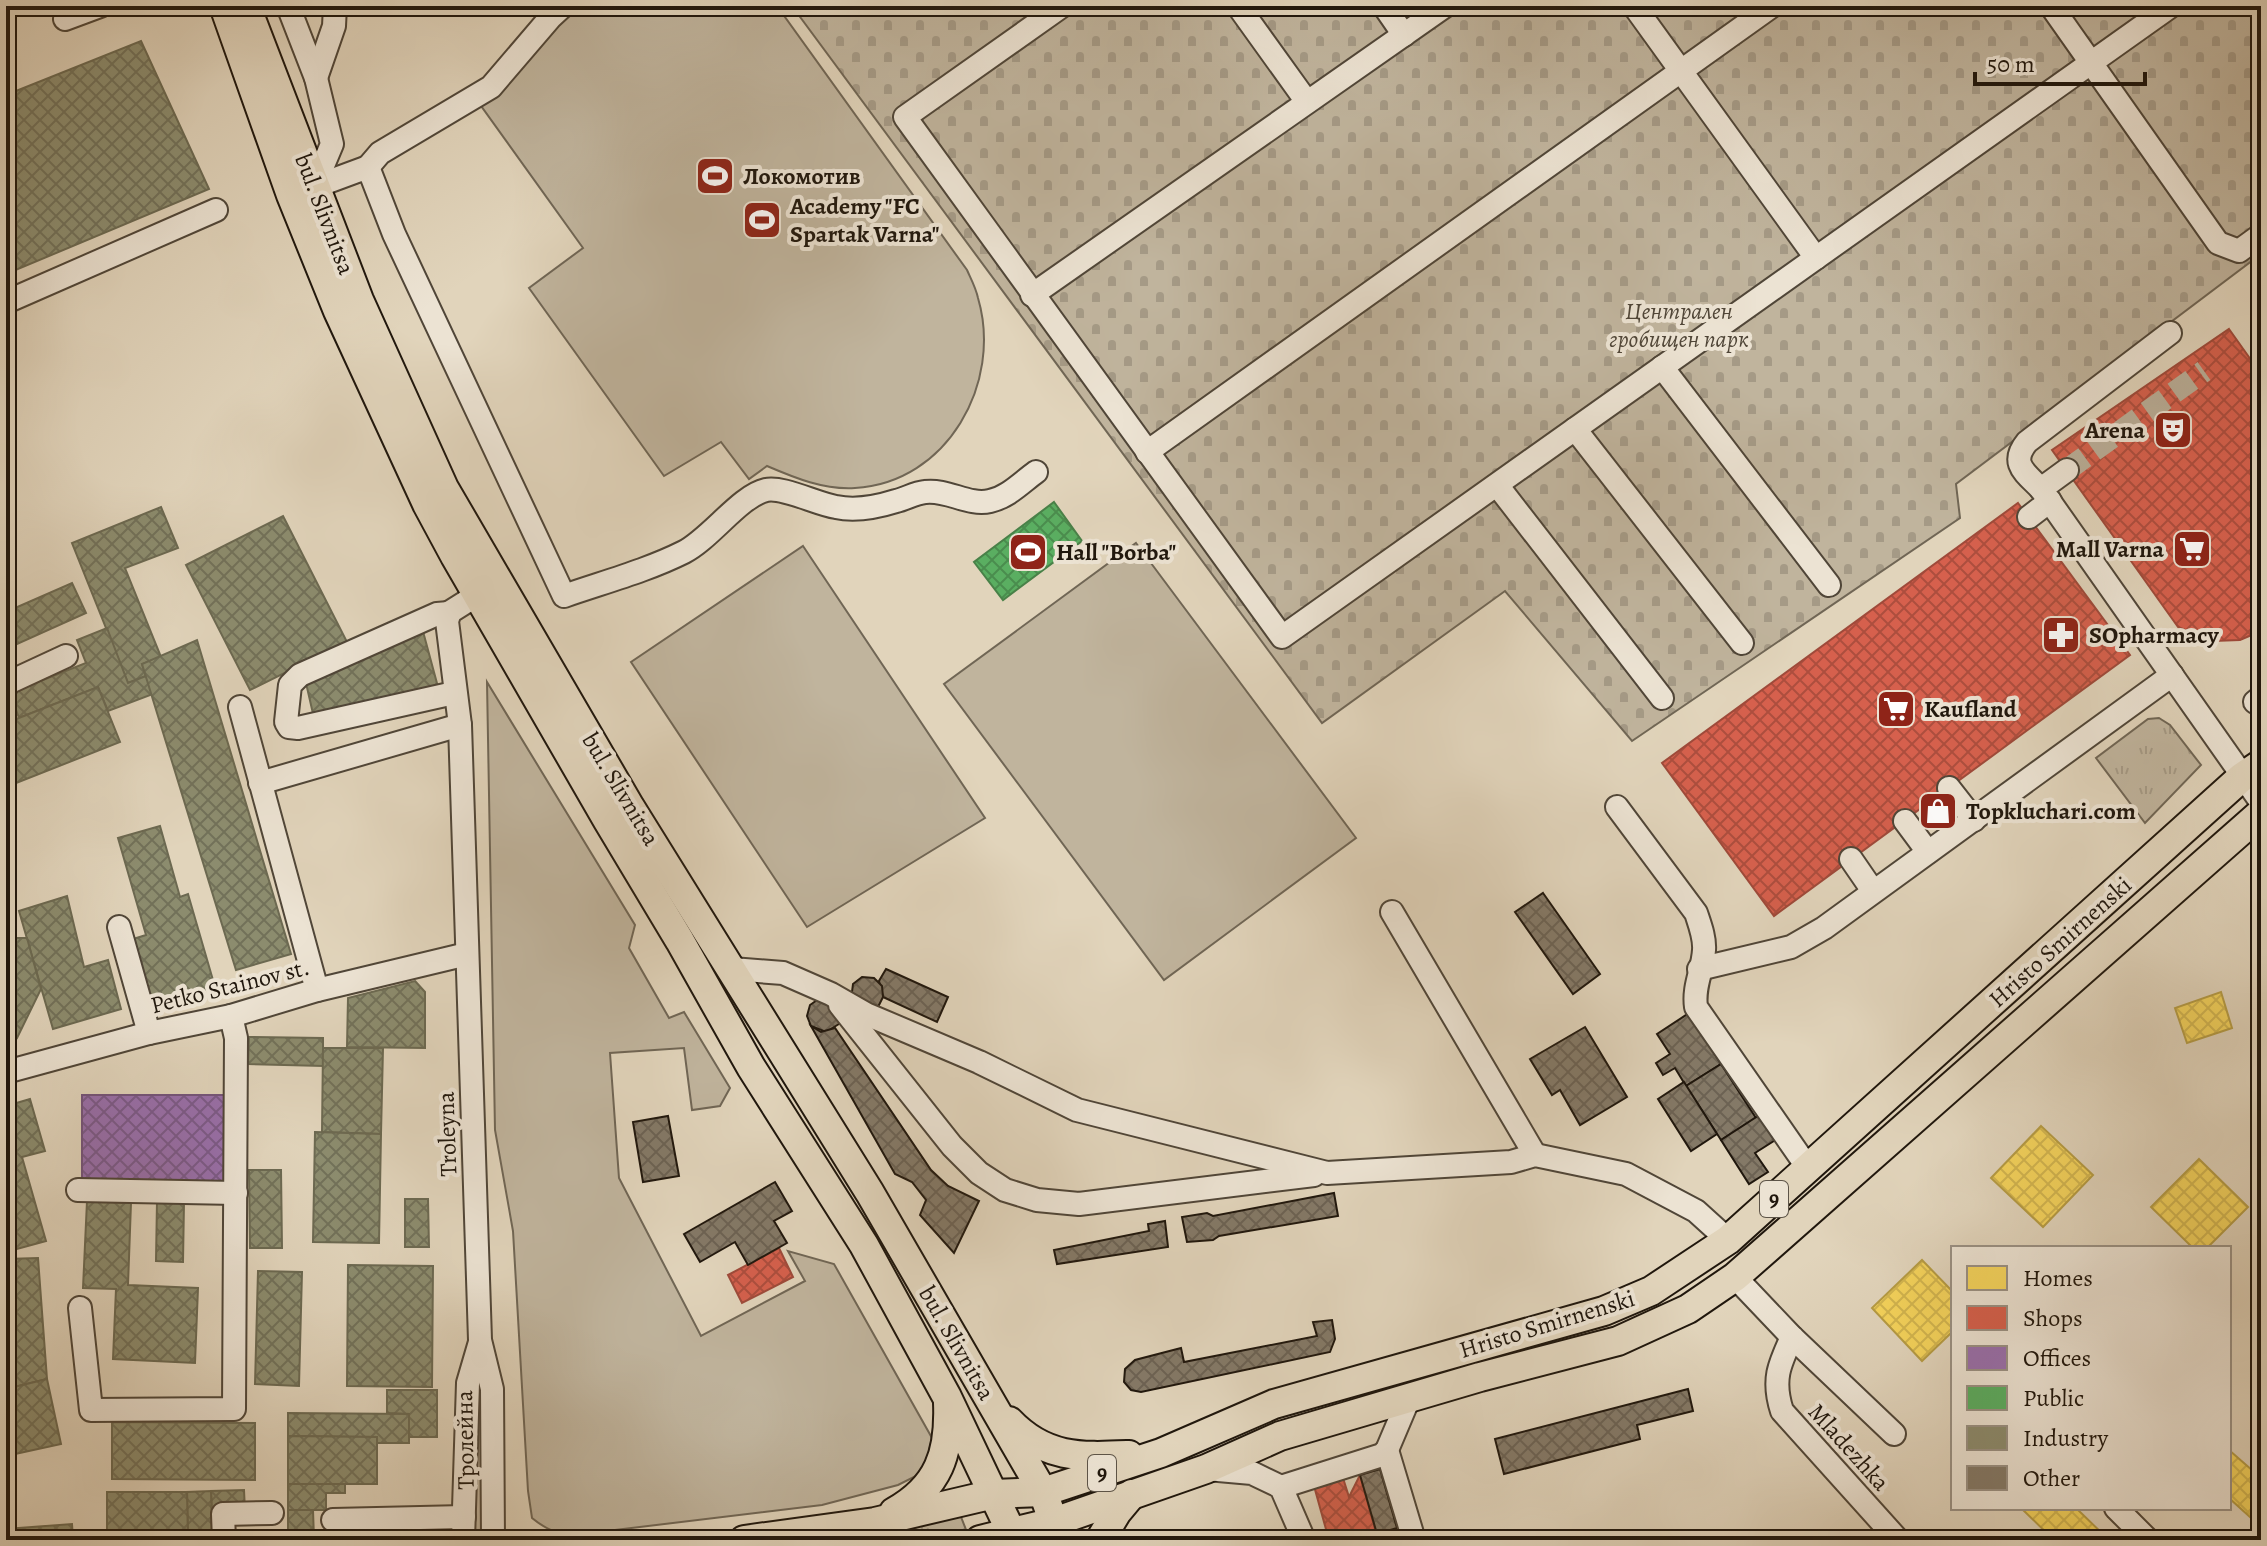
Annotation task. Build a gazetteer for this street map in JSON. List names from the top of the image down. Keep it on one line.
{"streets":{"main road":["bul. Slivnitsa","Hristo Smirnenski","9"],"street":["Petko Stainov st.","Troleyna","Тролейна","Mladezhka"]},"crossings":[["bul. Slivnitsa","Hristo Smirnenski"],["bul. Slivnitsa","9"],["Hristo Smirnenski","9"],["Petko Stainov st.","Troleyna"],["Troleyna","Тролейна"]],"parks":["Централен гробищен парк"],"places":{"sports":["Локомотив","Academy \"FC Spartak Varna\"","Hall \"Borba\""],"theatre":["Arena"],"supermarket":["Mall Varna","Kaufland"],"pharmacy":["SOpharmacy"],"shop":["Topkluchari.com"]},"legend":["Homes","Shops","Offices","Public","Industry","Other"],"scale_bar":"50 m"}
